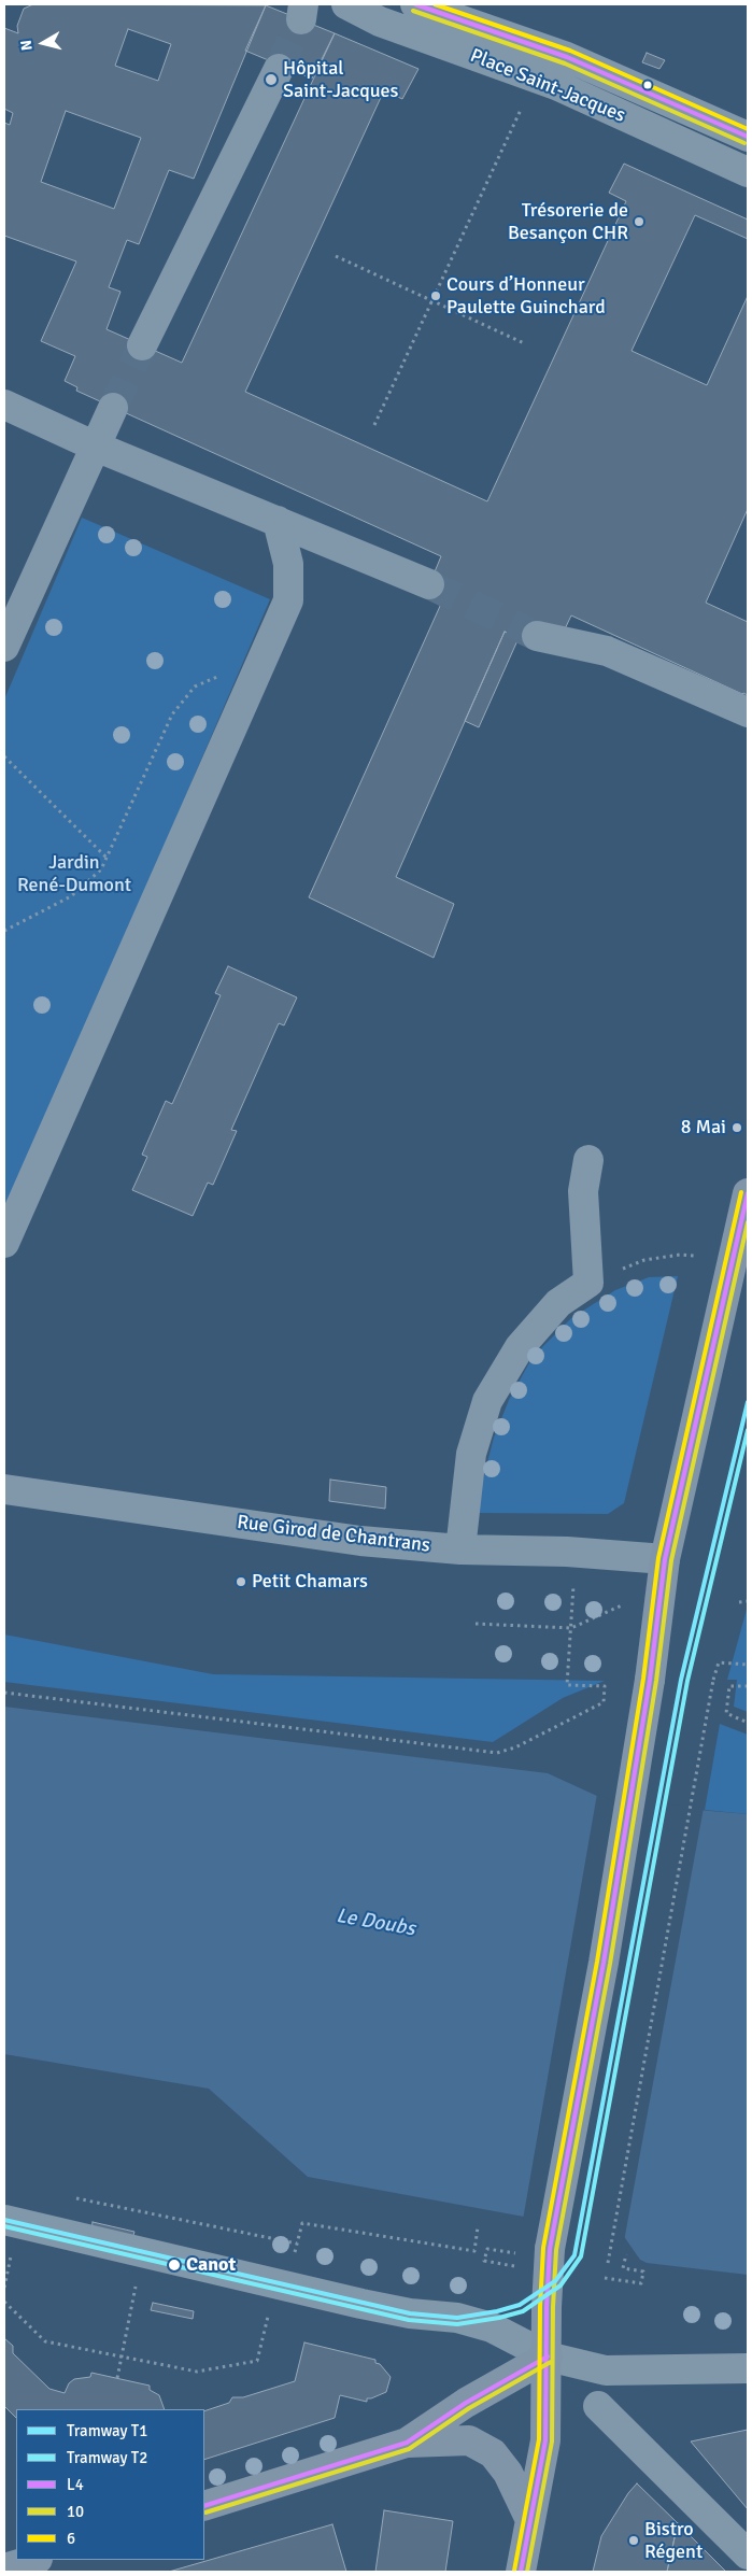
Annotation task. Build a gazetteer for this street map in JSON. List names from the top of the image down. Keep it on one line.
{"streets":{"street":["Place Saint-Jacques","Rue Girod de Chantrans"]},"water":["Le Doubs"],"parks":["Jardin René-Dumont"],"places":["Hôpital Saint-Jacques","Trésorerie de Besançon CHR","Cours d’Honneur Paulette Guinchard","8 Mai","Petit Chamars","Canot","Bistro Régent"],"lines":["transit line L4","transit line 6","transit line 10","tram line T1","tram line T2"],"legend":["Tramway T1","Tramway T2","L4","10","6"],"north":"left"}
